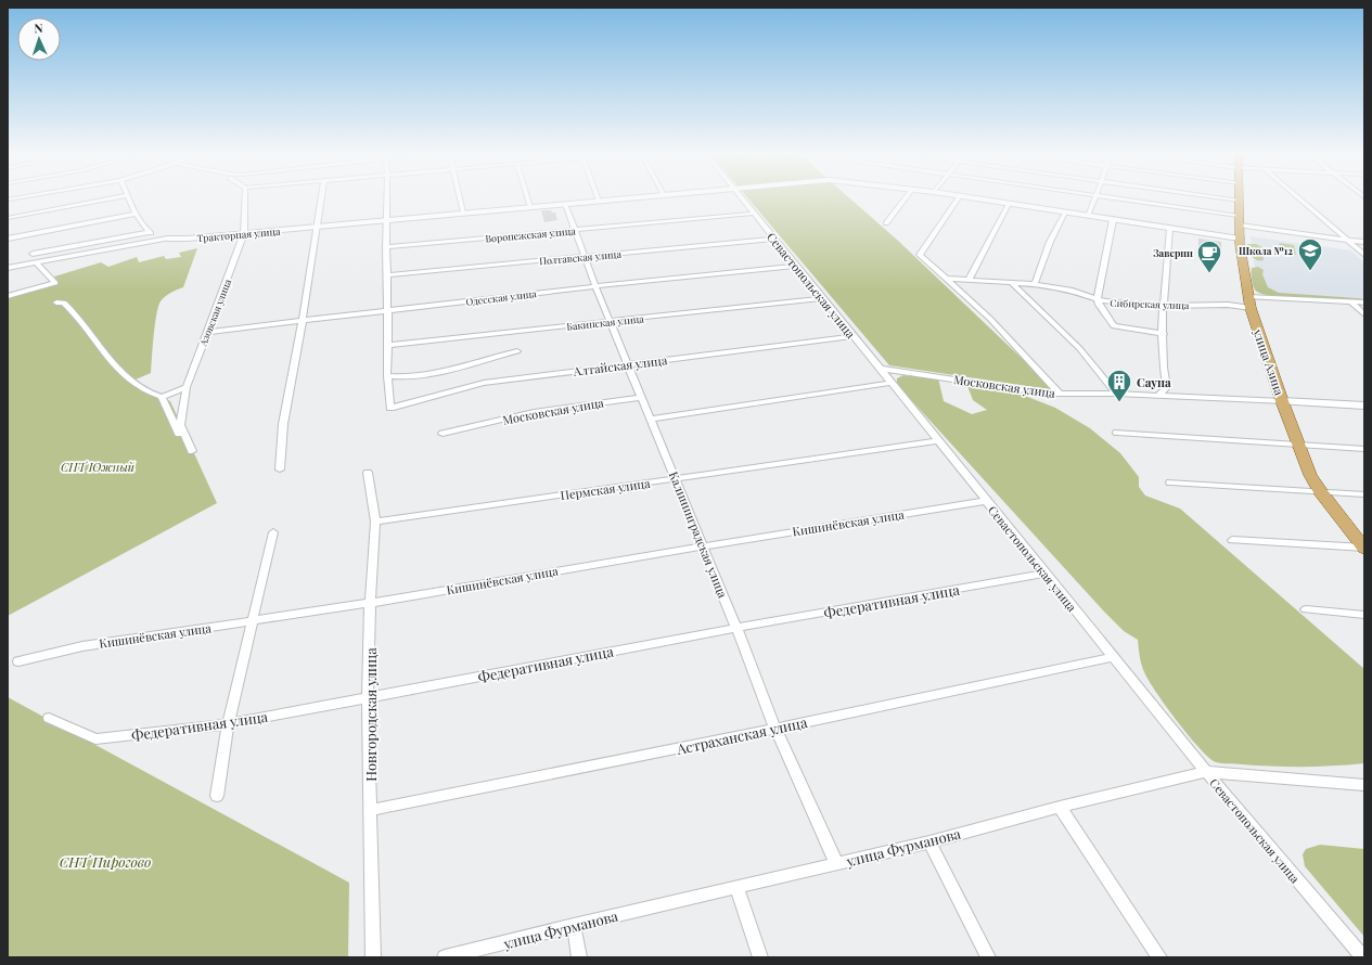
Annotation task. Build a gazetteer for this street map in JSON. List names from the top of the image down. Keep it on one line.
{"streets":{"main road":["улица Азина"],"street":["Тракторная улица","Воронежская улица","Полтавская улица","Севастопольская улица","Одесская улица","Сибирская улица","Азовская улица","Бакинская улица","Алтайская улица","Московская улица","Пермская улица","Кишинёвская улица","Калининградская улица","Федеративная улица","Новгородская улица","Астраханская улица","улица Фурманова"]},"crossings":[["Тракторная улица","Азовская улица"],["Тракторная улица","улица Азина"],["Тракторная улица","Калининградская улица"],["Воронежская улица","Севастопольская улица"],["Воронежская улица","Калининградская улица"],["Полтавская улица","Севастопольская улица"],["Полтавская улица","Калининградская улица"],["Севастопольская улица","Одесская улица"],["Севастопольская улица","Бакинская улица"],["Севастопольская улица","Алтайская улица"],["Севастопольская улица","Московская улица"],["Севастопольская улица","Пермская улица"],["Севастопольская улица","Кишинёвская улица"],["Севастопольская улица","Федеративная улица"],["Севастопольская улица","Астраханская улица"],["Севастопольская улица","улица Фурманова"],["Одесская улица","Азовская улица"],["Одесская улица","Калининградская улица"],["Сибирская улица","улица Азина"],["Бакинская улица","Калининградская улица"],["улица Азина","Московская улица"],["Алтайская улица","Калининградская улица"],["Московская улица","Калининградская улица"],["Пермская улица","Калининградская улица"],["Пермская улица","Новгородская улица"],["Кишинёвская улица","Калининградская улица"],["Кишинёвская улица","Новгородская улица"],["Калининградская улица","Федеративная улица"],["Калининградская улица","Астраханская улица"],["Калининградская улица","улица Фурманова"],["Федеративная улица","Новгородская улица"],["Новгородская улица","Астраханская улица"]],"parks":["СНТ Южный","СНТ Пирогово"],"places":{"school or university":["Школа №12"],"cafe":["Заверни"],"building":["Сауна"]},"north":"top"}
